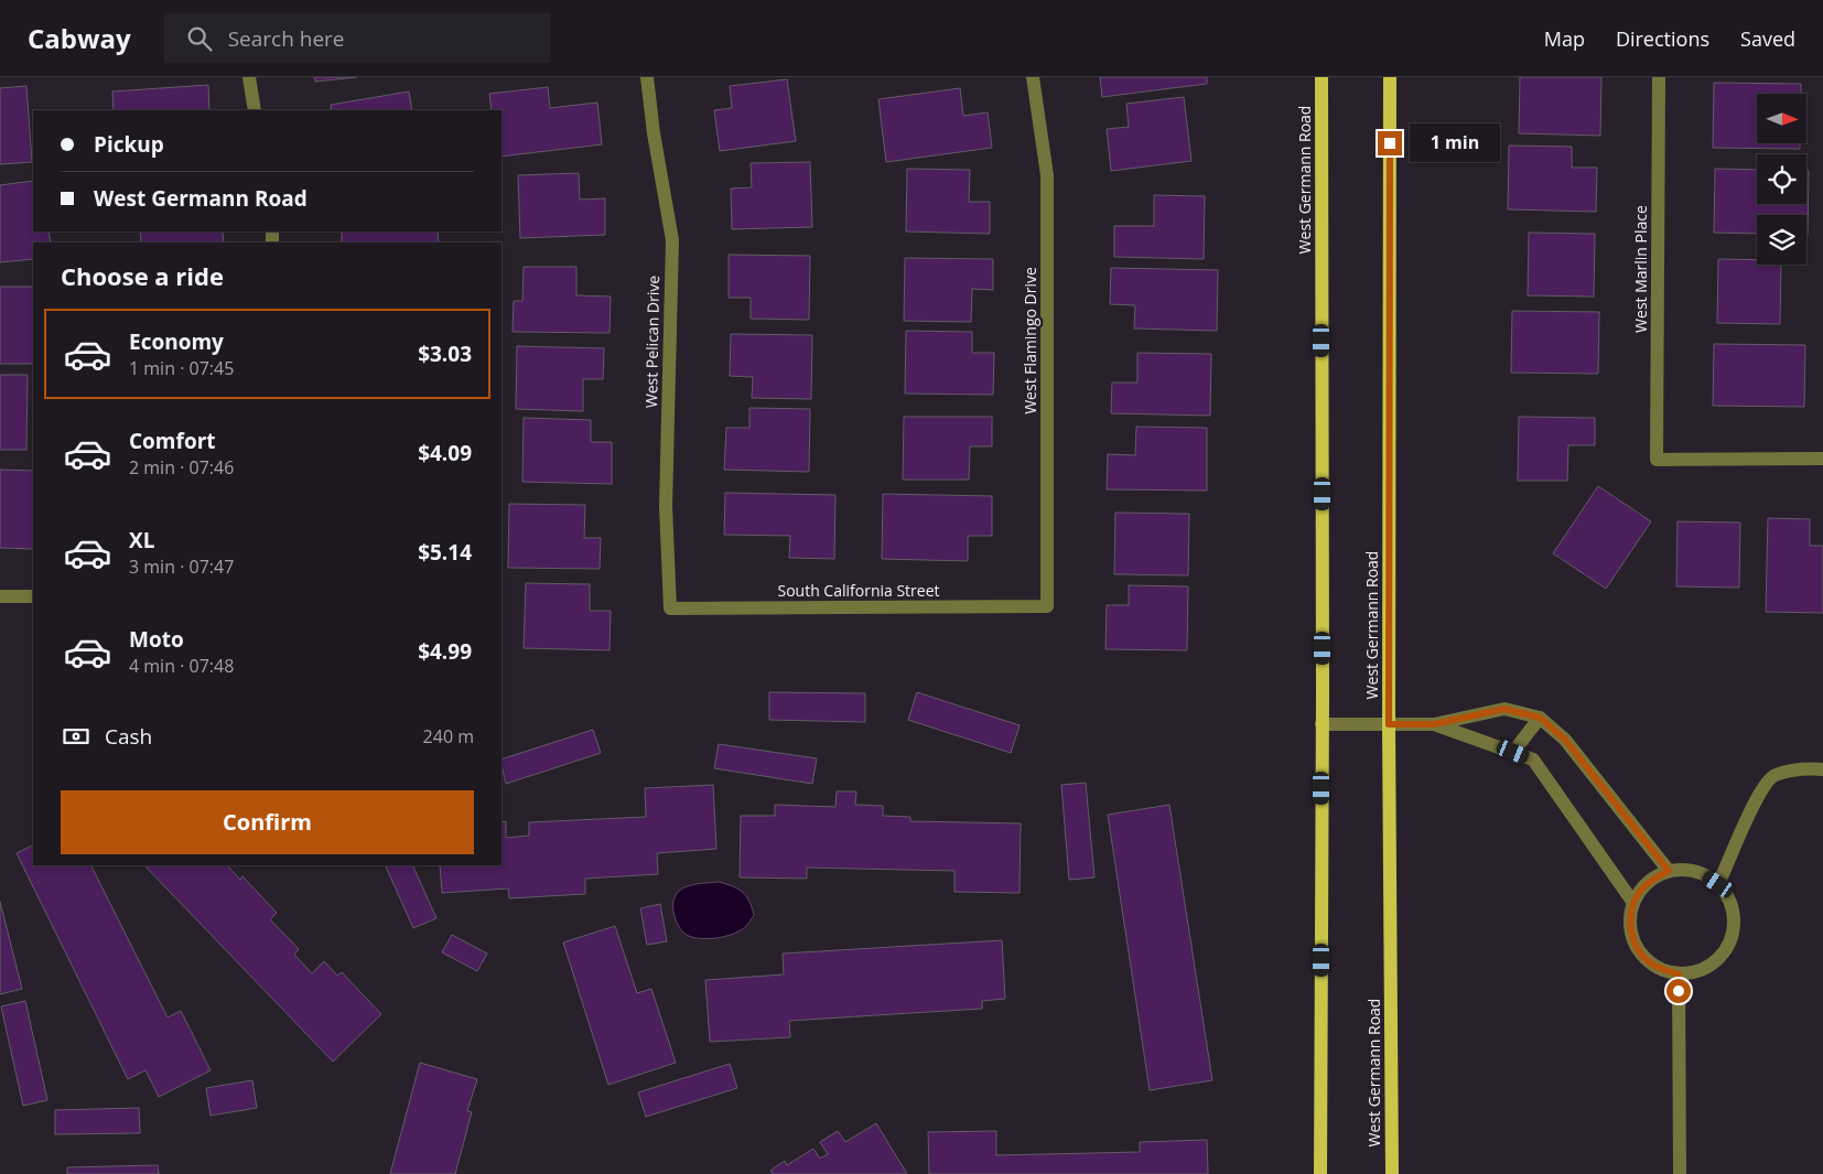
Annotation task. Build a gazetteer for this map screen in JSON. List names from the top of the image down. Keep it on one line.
{"streets":{"main road":["West Germann Road"],"street":["West Marlin Place","West Flamingo Drive","West Pelican Drive","South California Street"]},"crossings":[["West Flamingo Drive","South California Street"],["West Pelican Drive","South California Street"]],"north":"right","page":{"header":"Cabway","search":"Search here","nav":["Map","Directions","Saved"],"banner":["Pickup","West Germann Road"],"bubble":"1 min","heading":"Choose a ride","list":[{"name":"Economy","note":"1 min · 07:45","value":"$3.03"},{"name":"Comfort","note":"2 min · 07:46","value":"$4.09"},{"name":"XL","note":"3 min · 07:47","value":"$5.14"},{"name":"Moto","note":"4 min · 07:48","value":"$4.99"}],"pay":["Cash","240 m"],"buttons":"Confirm"}}
